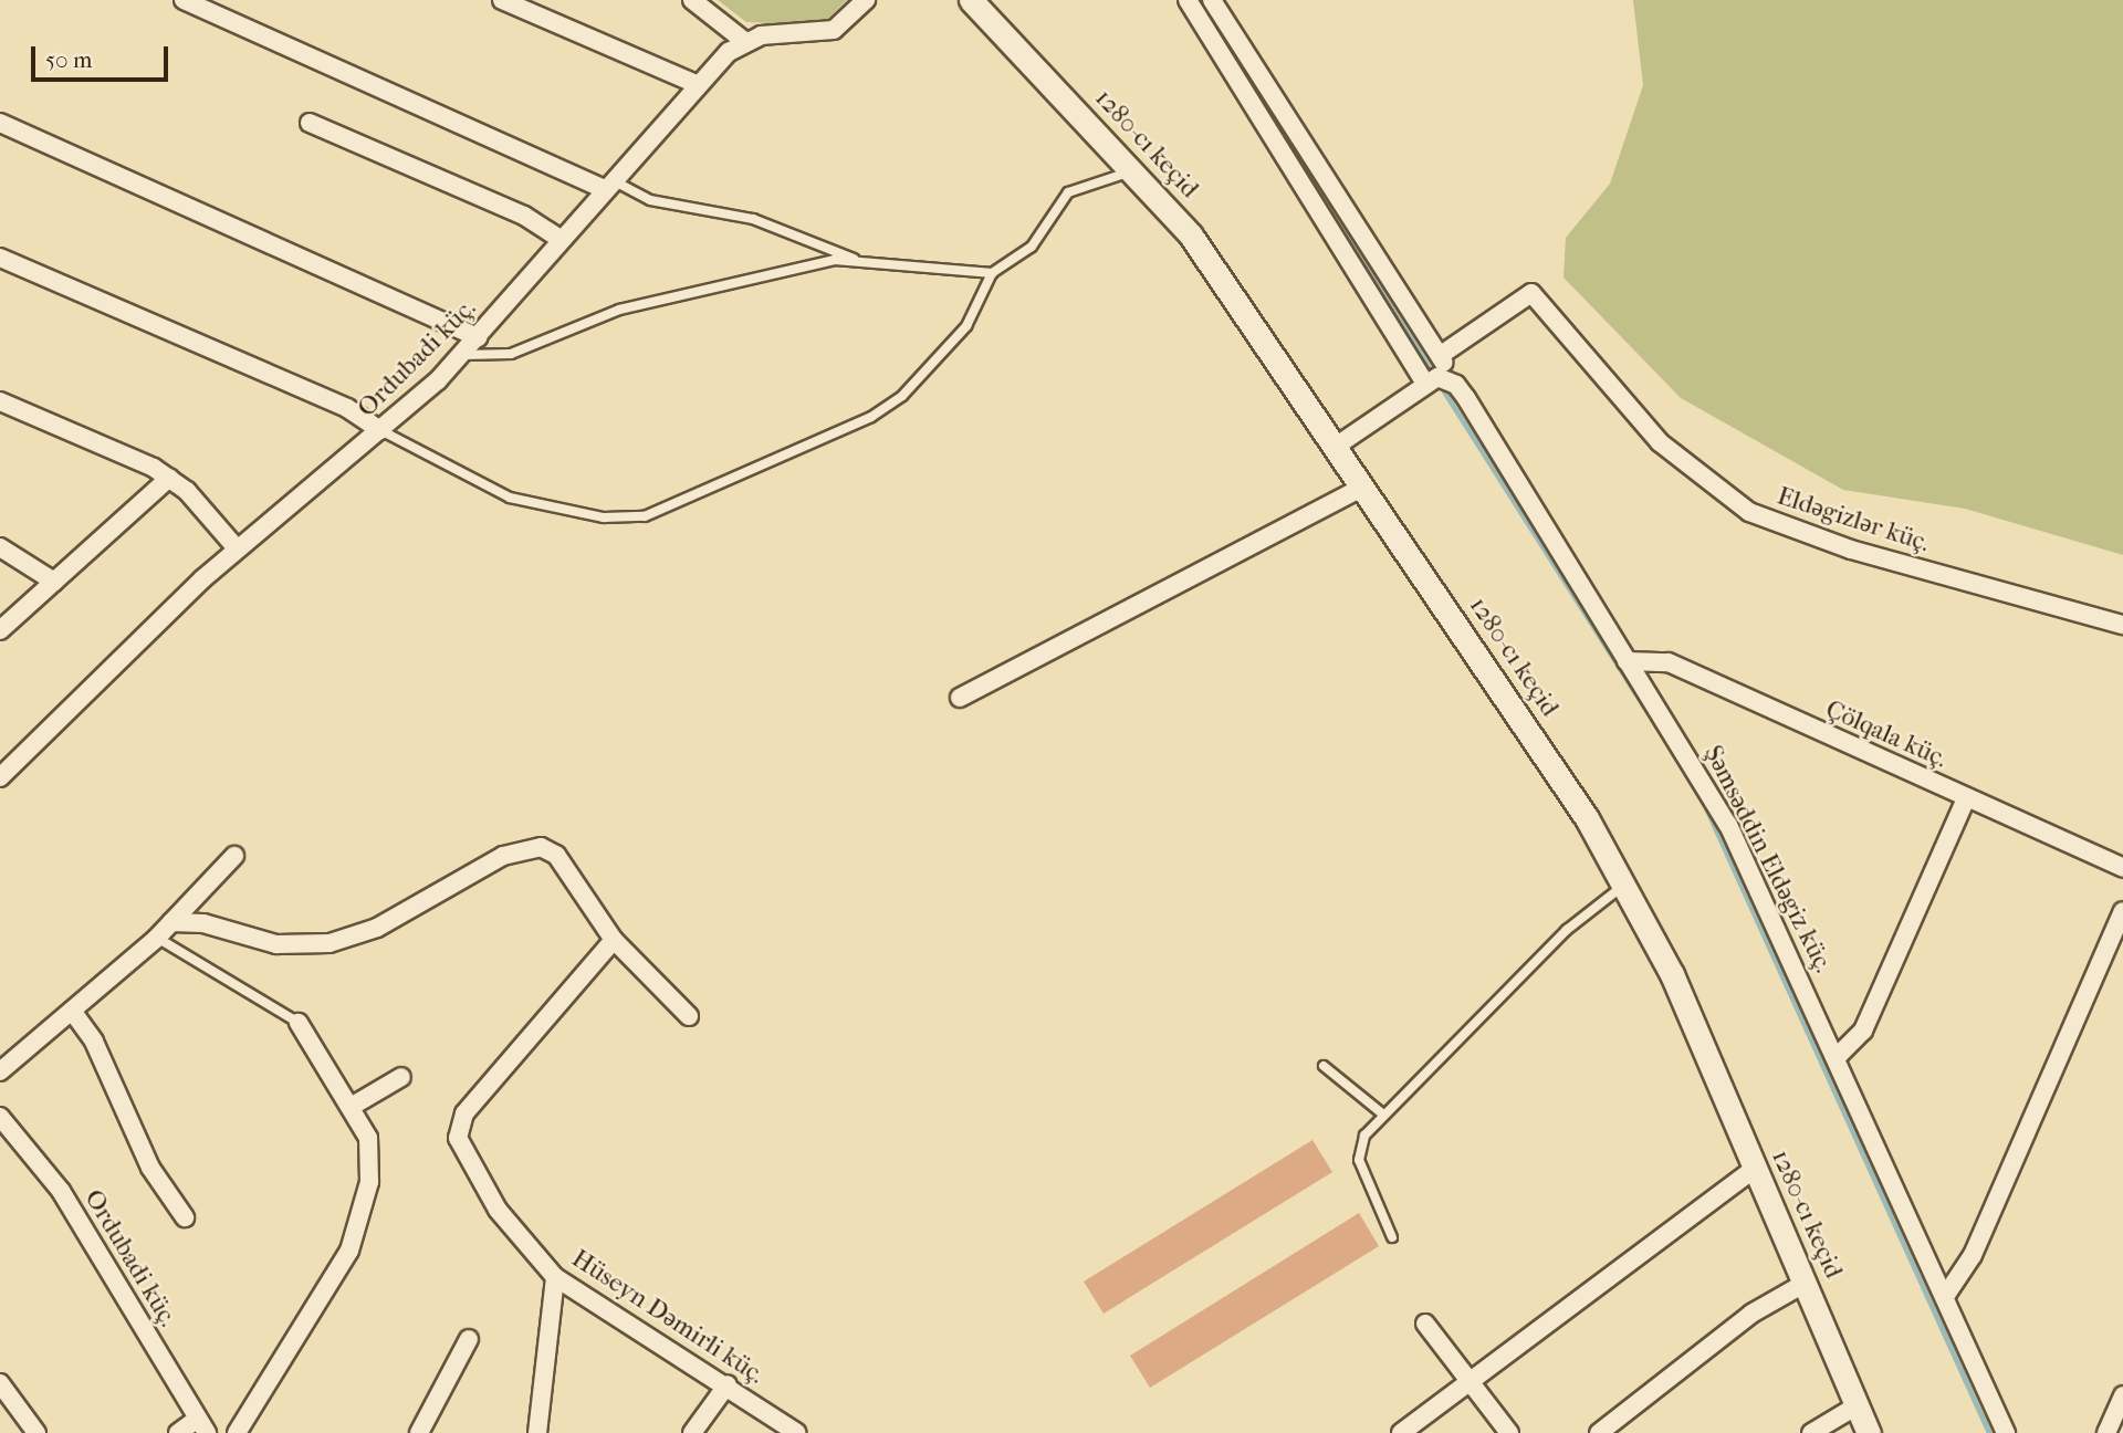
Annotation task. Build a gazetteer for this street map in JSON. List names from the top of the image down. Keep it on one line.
{"streets":{"street":["1280-cı keçid","Ordubadi küç.","Eldəgizlər küç.","Çölqala küç.","Şəmsəddin Eldəgiz küç.","Hüseyn Dəmirli küç."]},"crossings":[["Çölqala küç.","Şəmsəddin Eldəgiz küç."]],"scale_bar":"50 m"}
